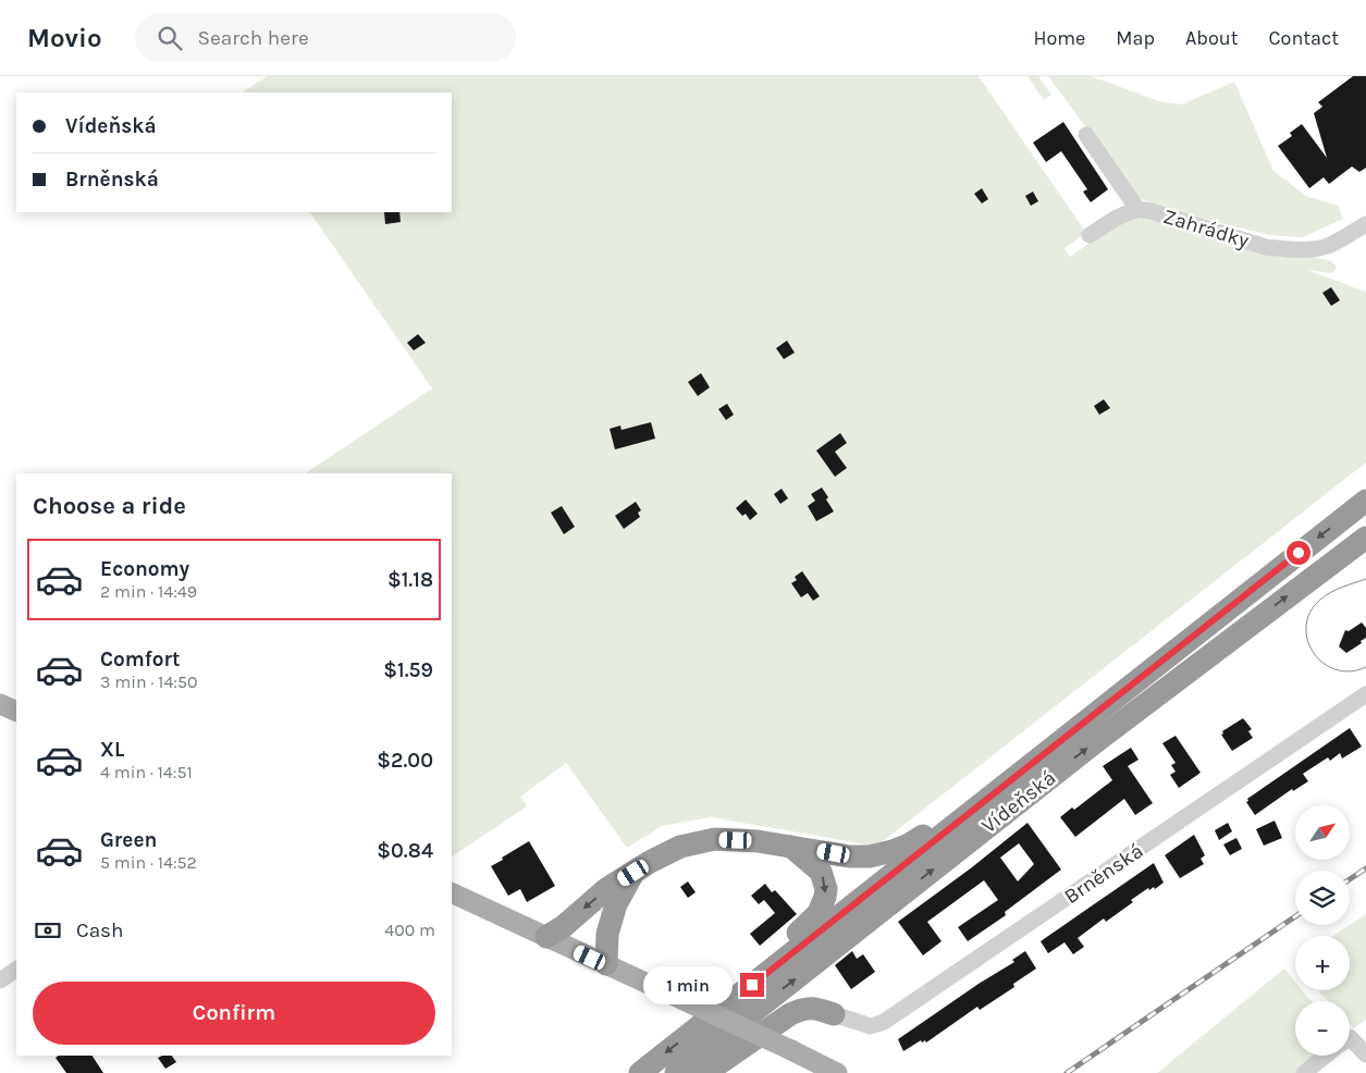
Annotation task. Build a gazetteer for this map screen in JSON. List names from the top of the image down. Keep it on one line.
{"streets":{"highway":["Vídeňská"],"street":["Zahrádky","Brněnská"]},"north":"top right","page":{"header":"Movio","search":"Search here","nav":["Home","Map","About","Contact"],"banner":["Vídeňská","Brněnská"],"heading":"Choose a ride","list":[{"name":"Economy","note":"2 min · 14:49","value":"$1.18"},{"name":"Comfort","note":"3 min · 14:50","value":"$1.59"},{"name":"XL","note":"4 min · 14:51","value":"$2.00"},{"name":"Green","note":"5 min · 14:52","value":"$0.84"}],"map_buttons":["+","−"],"pay":["Cash","400 m"],"bubble":"1 min","buttons":"Confirm"}}
